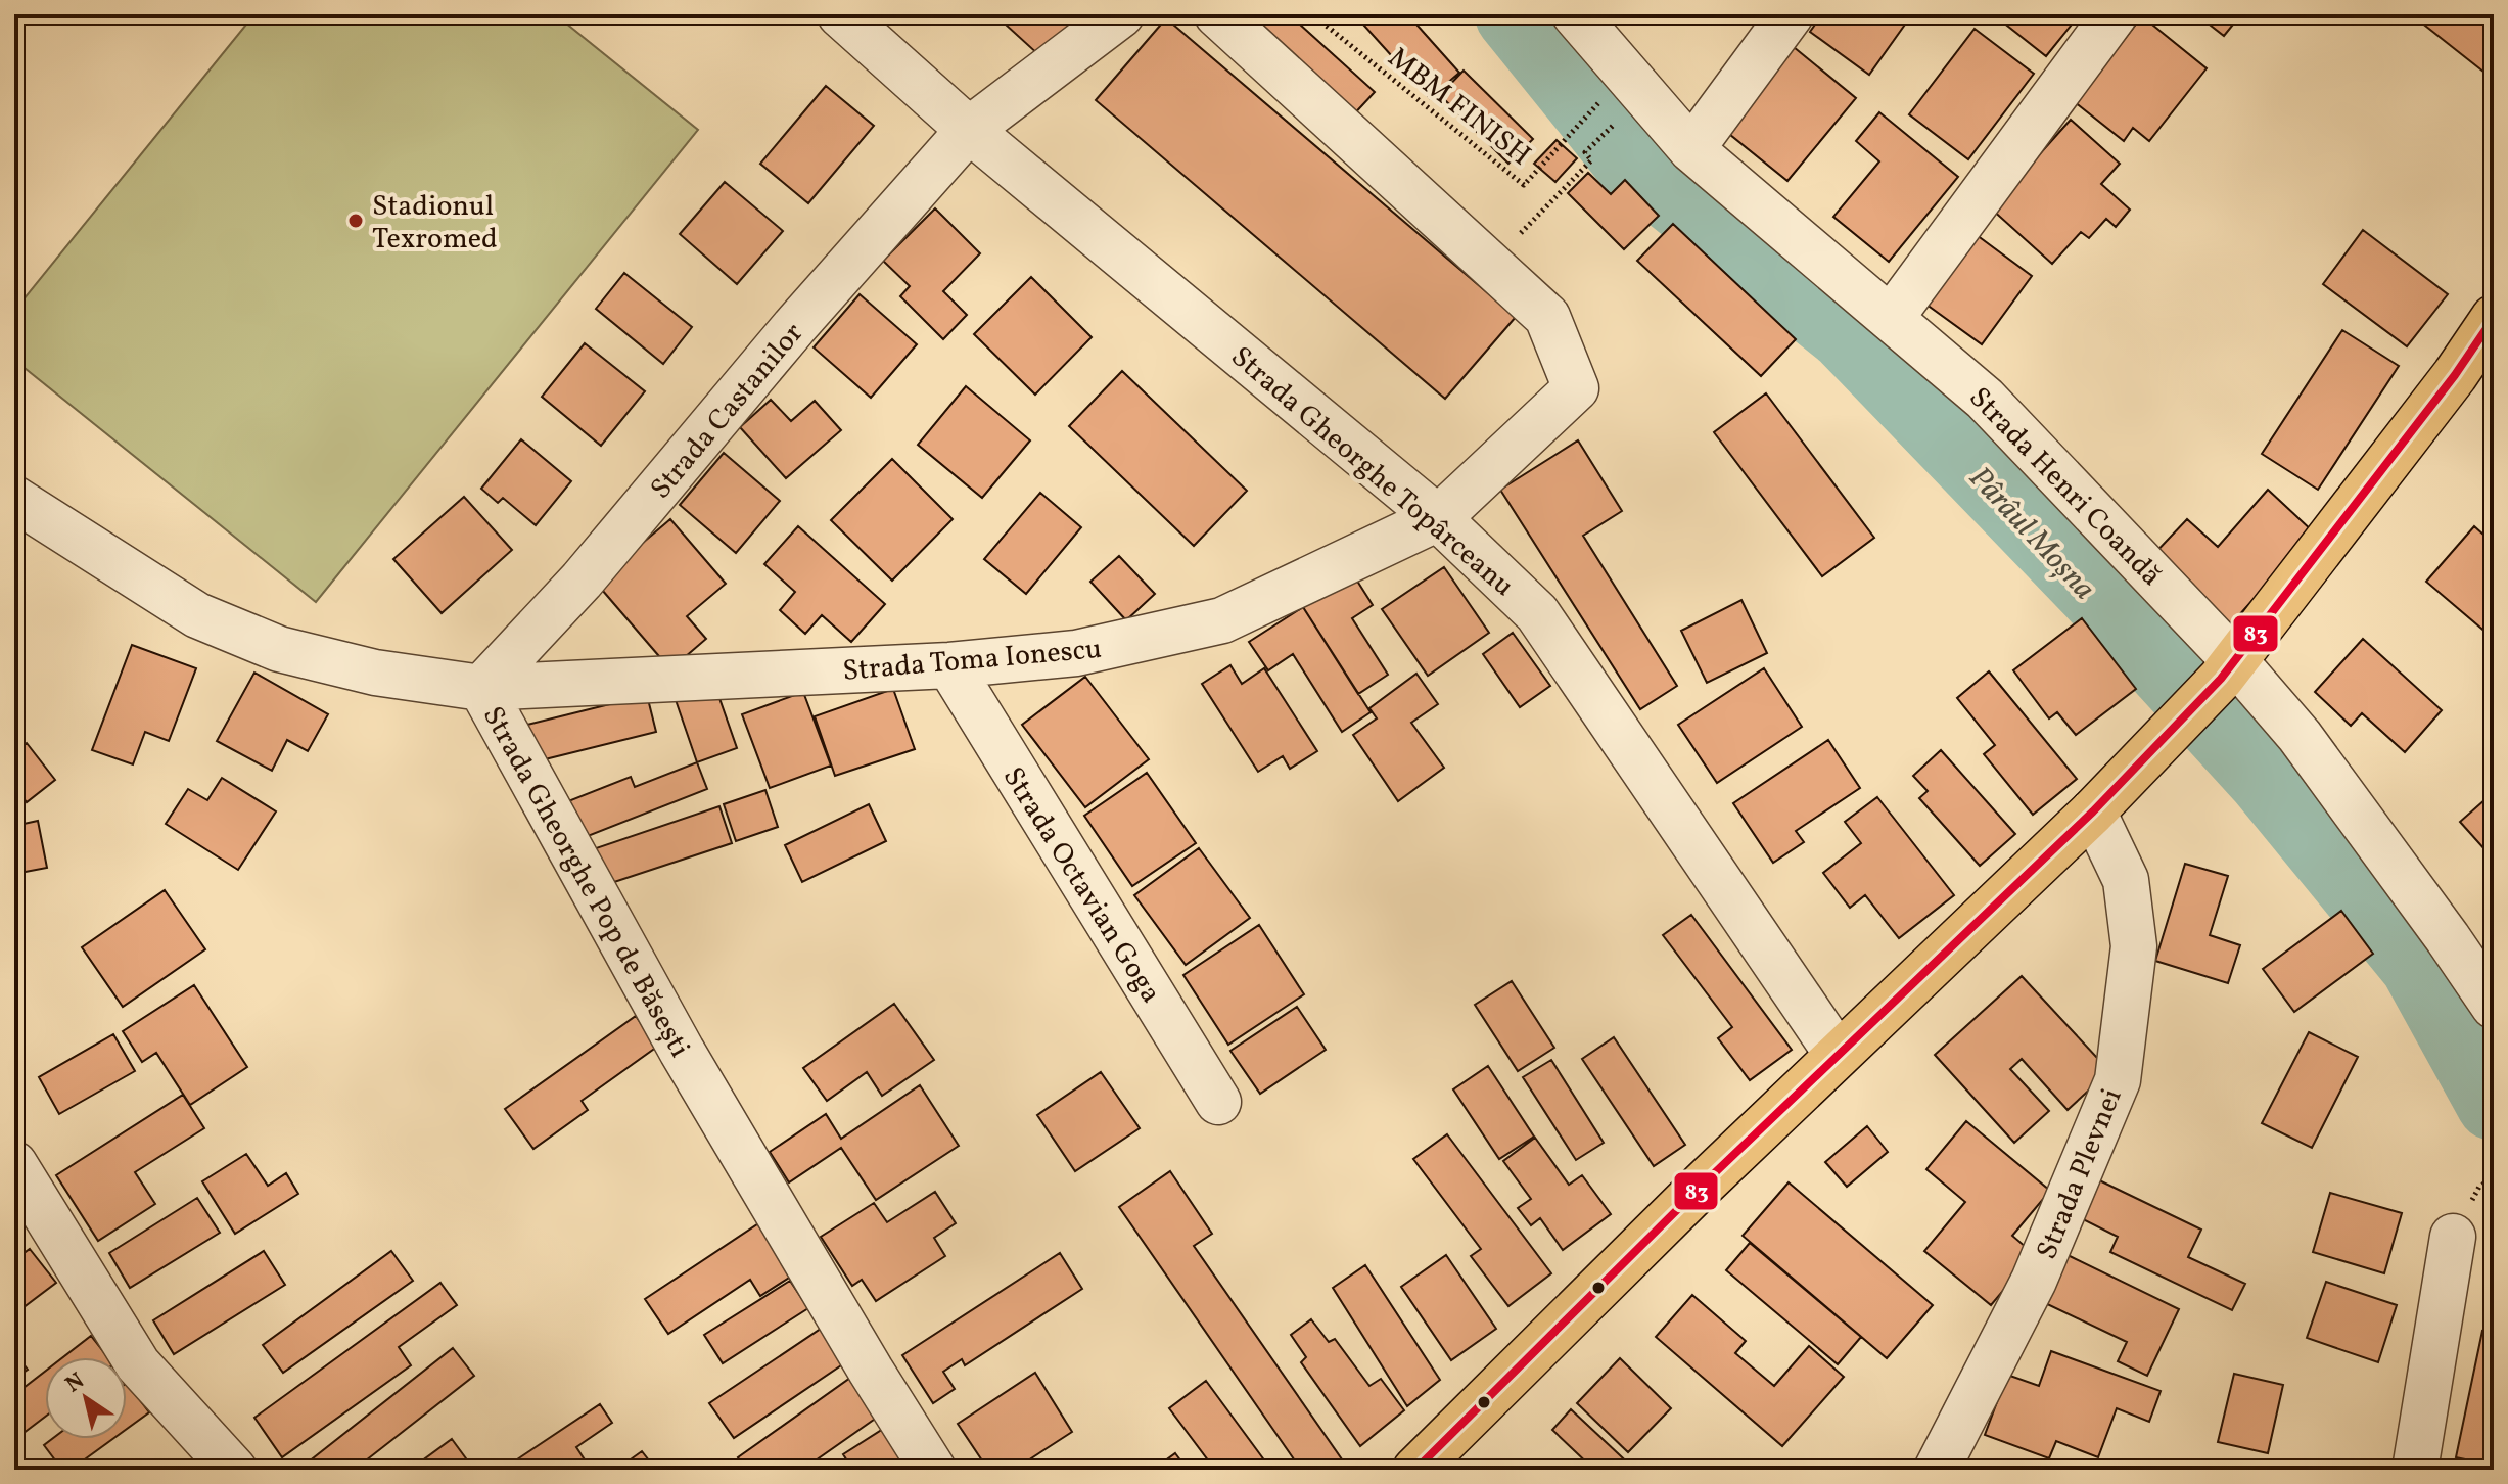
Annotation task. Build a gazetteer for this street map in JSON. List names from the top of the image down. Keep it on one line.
{"streets":{"street":["Strada Castanilor","Strada Gheorghe Topârceanu","Strada Henri Coandă","Strada Toma Ionescu","Strada Gheorghe Pop de Băsești","Strada Octavian Goga","Strada Plevnei"],"path":["MBM FINISH"]},"crossings":[["Strada Castanilor","Strada Gheorghe Topârceanu"],["Strada Castanilor","Strada Toma Ionescu"],["Strada Castanilor","Strada Gheorghe Pop de Băsești"],["Strada Gheorghe Topârceanu","Strada Toma Ionescu"],["Strada Toma Ionescu","Strada Gheorghe Pop de Băsești"],["Strada Toma Ionescu","Strada Octavian Goga"]],"water":["Pârâul Moșna"],"places":["Stadionul Texromed"],"lines":["transit line 83"],"north":"top left"}
